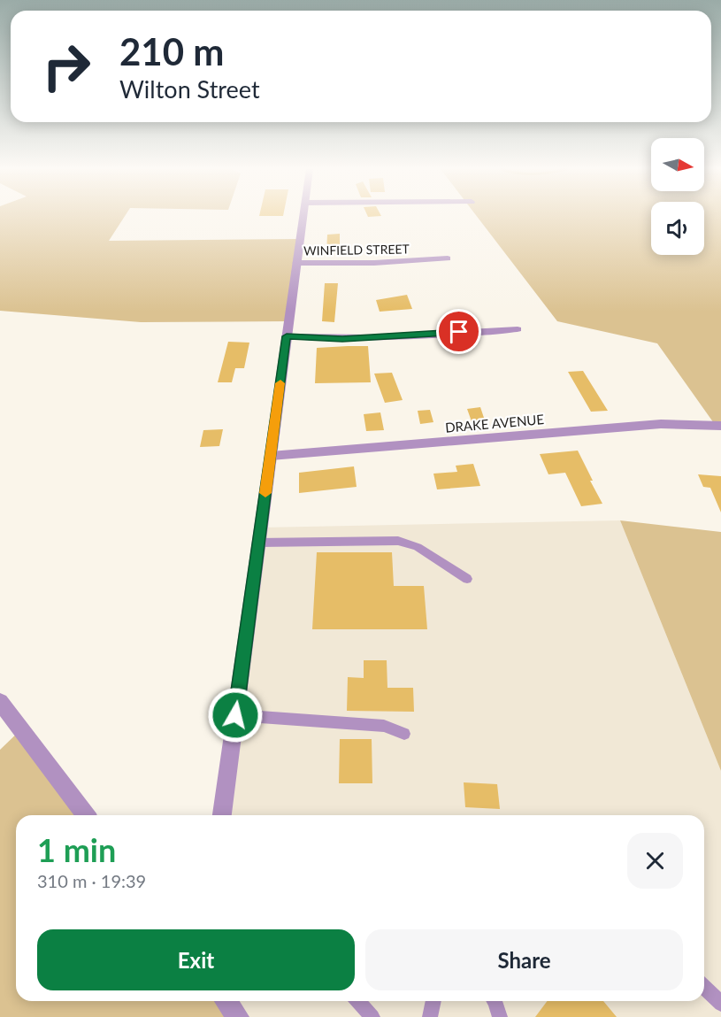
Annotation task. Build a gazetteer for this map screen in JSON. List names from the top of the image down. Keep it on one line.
{"streets":{"street":["WINFIELD STREET","DRAKE AVENUE"]},"north":"right","page":{"turn":["210 m","Wilton Street"],"heading":["1 min","310 m · 19:39"],"buttons":["Exit","Share"]}}
